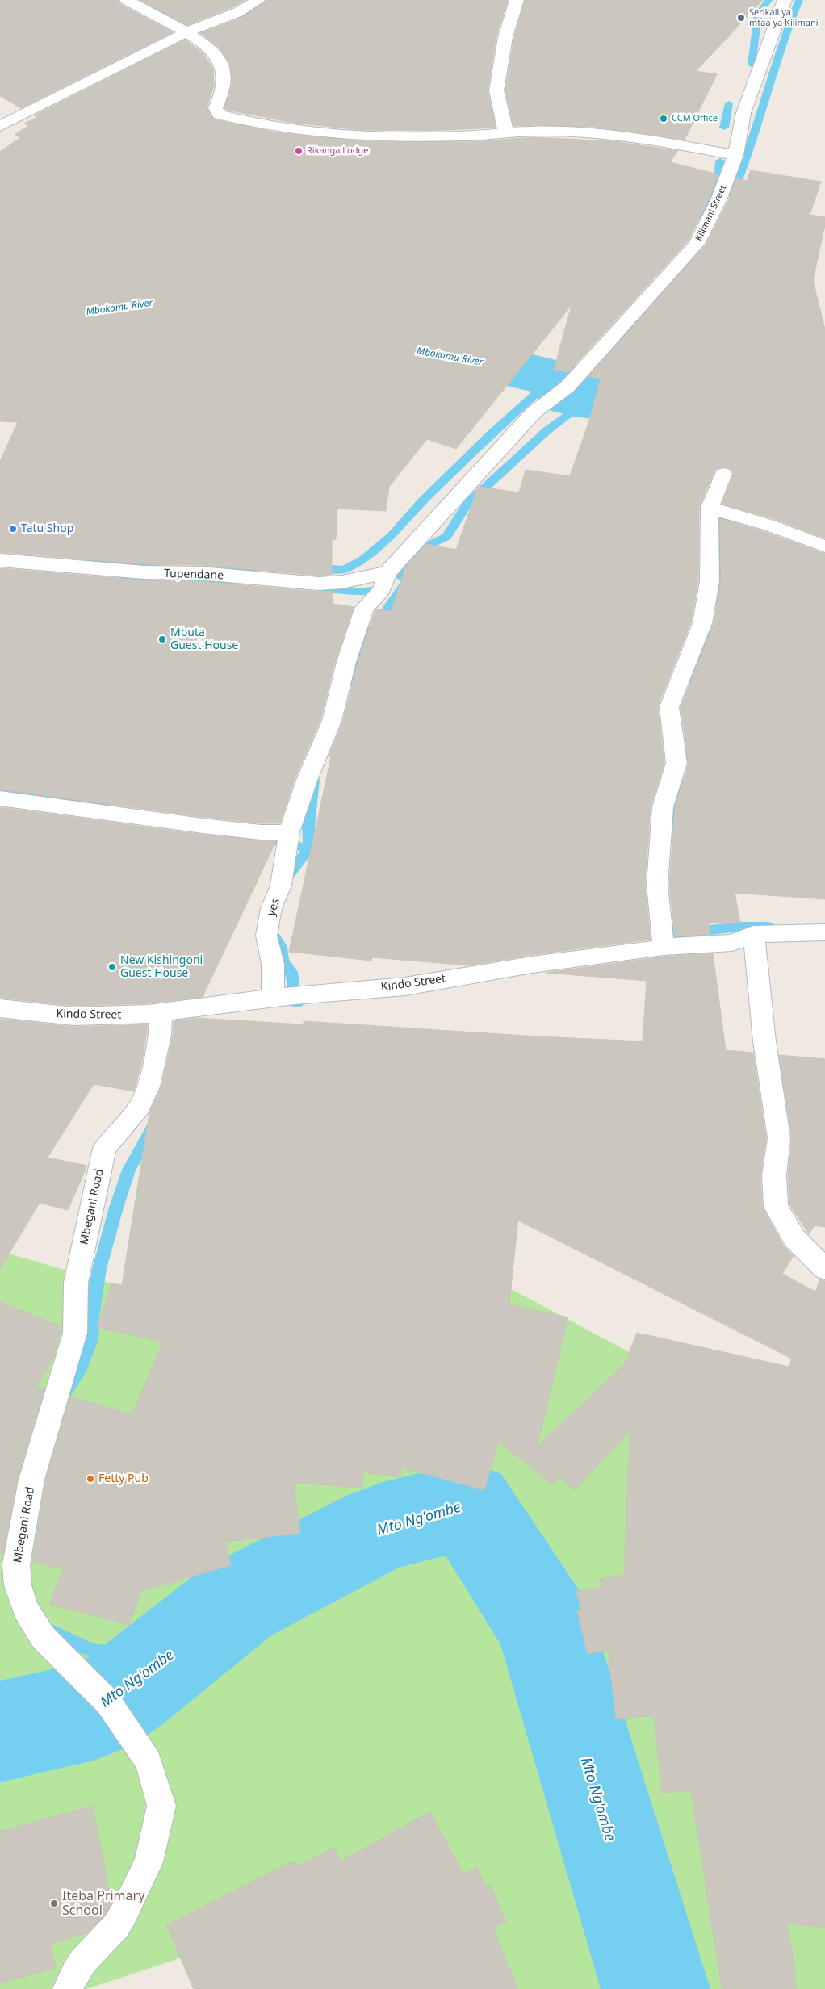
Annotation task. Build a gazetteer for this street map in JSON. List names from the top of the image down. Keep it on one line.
{"streets":{"street":["Kilimani Street","Tupendane","yes","Kindo Street","Mbegani Road"]},"crossings":[["Kilimani Street","Tupendane"],["Kilimani Street","yes"],["Tupendane","yes"],["yes","Kindo Street"],["Kindo Street","Mbegani Road"]],"water":["Mbokomu River","Mto Ng'ombe"],"places":["Serikali ya mtaa ya Kilimani","CCM Office","Rikanga Lodge","Tatu Shop","Mbuta Guest House","New Kishingoni Guest House","Fetty Pub","Iteba Primary School"]}
